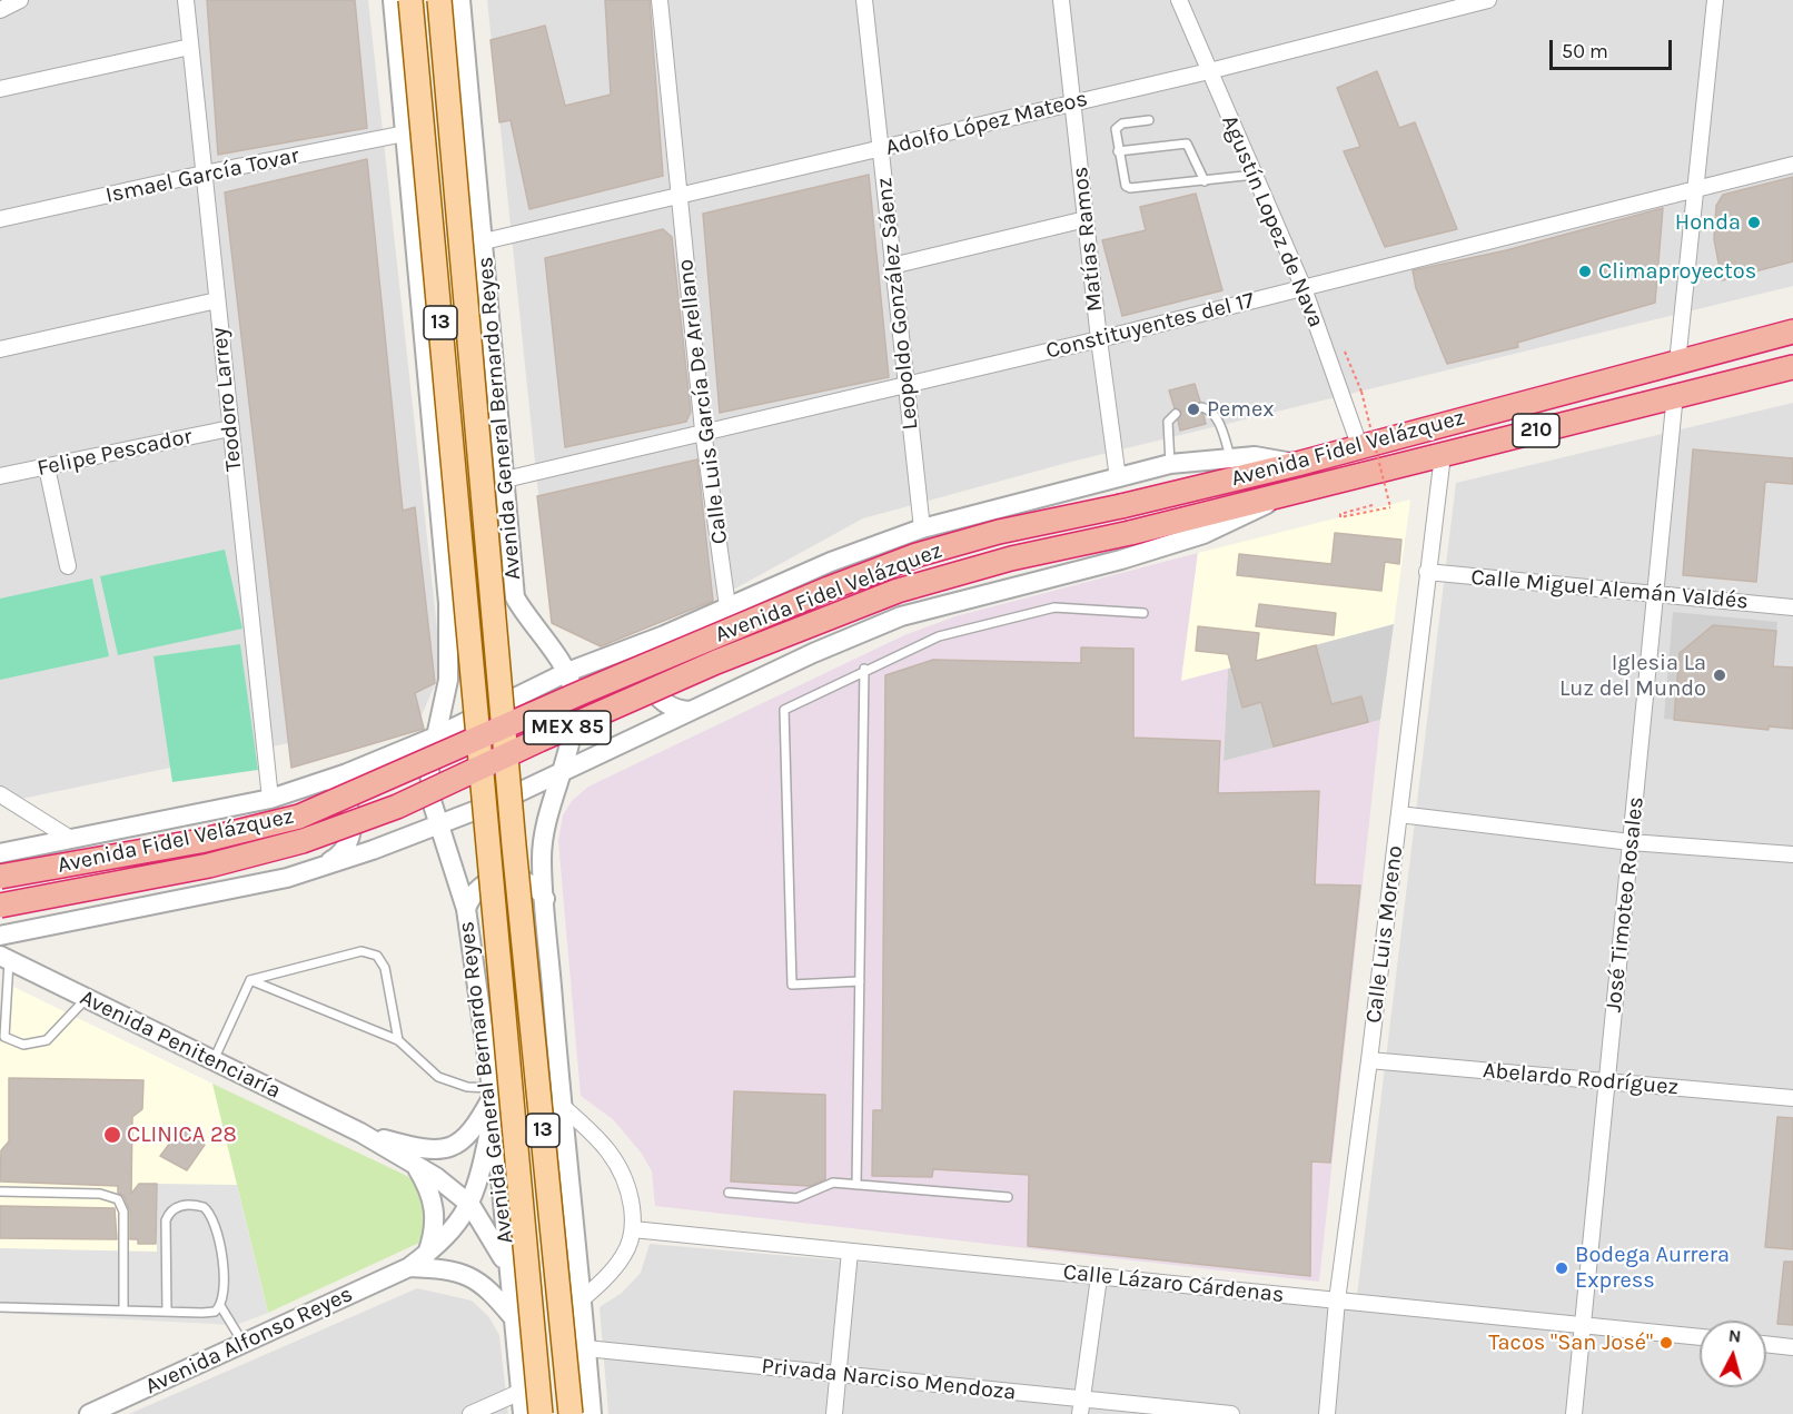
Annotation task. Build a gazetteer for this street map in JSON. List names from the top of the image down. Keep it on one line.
{"streets":{"highway":["210","Avenida Fidel Velázquez","MEX 85"],"main road":["13","Avenida General Bernardo Reyes"],"street":["Adolfo López Mateos","Ismael García Tovar","Agustín Lopez de Nava","Matías Ramos","Leopoldo González Sáenz","Constituyentes del 17","Teodoro Larrey","Calle Luis García De Arellano","Felipe Pescador","Calle Miguel Alemán Valdés","José Timoteo Rosales","Calle Luis Moreno","Avenida Penitenciaría","Abelardo Rodríguez","Calle Lázaro Cárdenas","Avenida Alfonso Reyes","Privada Narciso Mendoza"]},"crossings":[["Adolfo López Mateos","Agustín Lopez de Nava"],["Adolfo López Mateos","Matías Ramos"],["Adolfo López Mateos","Leopoldo González Sáenz"],["Adolfo López Mateos","Calle Luis García De Arellano"],["Adolfo López Mateos","Avenida General Bernardo Reyes"],["Ismael García Tovar","Teodoro Larrey"],["Ismael García Tovar","Avenida General Bernardo Reyes"],["Agustín Lopez de Nava","Constituyentes del 17"],["Agustín Lopez de Nava","Avenida Fidel Velázquez"],["Matías Ramos","Constituyentes del 17"],["Leopoldo González Sáenz","Constituyentes del 17"],["Constituyentes del 17","Calle Luis García De Arellano"],["Constituyentes del 17","Avenida General Bernardo Reyes"],["Teodoro Larrey","Felipe Pescador"],["Avenida General Bernardo Reyes","Avenida Penitenciaría"],["Avenida General Bernardo Reyes","Avenida Alfonso Reyes"],["Avenida General Bernardo Reyes","Privada Narciso Mendoza"],["Avenida Fidel Velázquez","José Timoteo Rosales"],["Avenida Fidel Velázquez","Calle Luis Moreno"],["Calle Miguel Alemán Valdés","José Timoteo Rosales"],["Calle Miguel Alemán Valdés","Calle Luis Moreno"],["José Timoteo Rosales","Abelardo Rodríguez"],["José Timoteo Rosales","Calle Lázaro Cárdenas"],["Calle Luis Moreno","Abelardo Rodríguez"],["Calle Luis Moreno","Calle Lázaro Cárdenas"],["Avenida Penitenciaría","Avenida Alfonso Reyes"]],"places":["Honda","Climaproyectos","Pemex","Iglesia La Luz del Mundo","CLINICA 28","Bodega Aurrera Express","Tacos \"San José\""],"scale_bar":"50 m","north":"top"}
